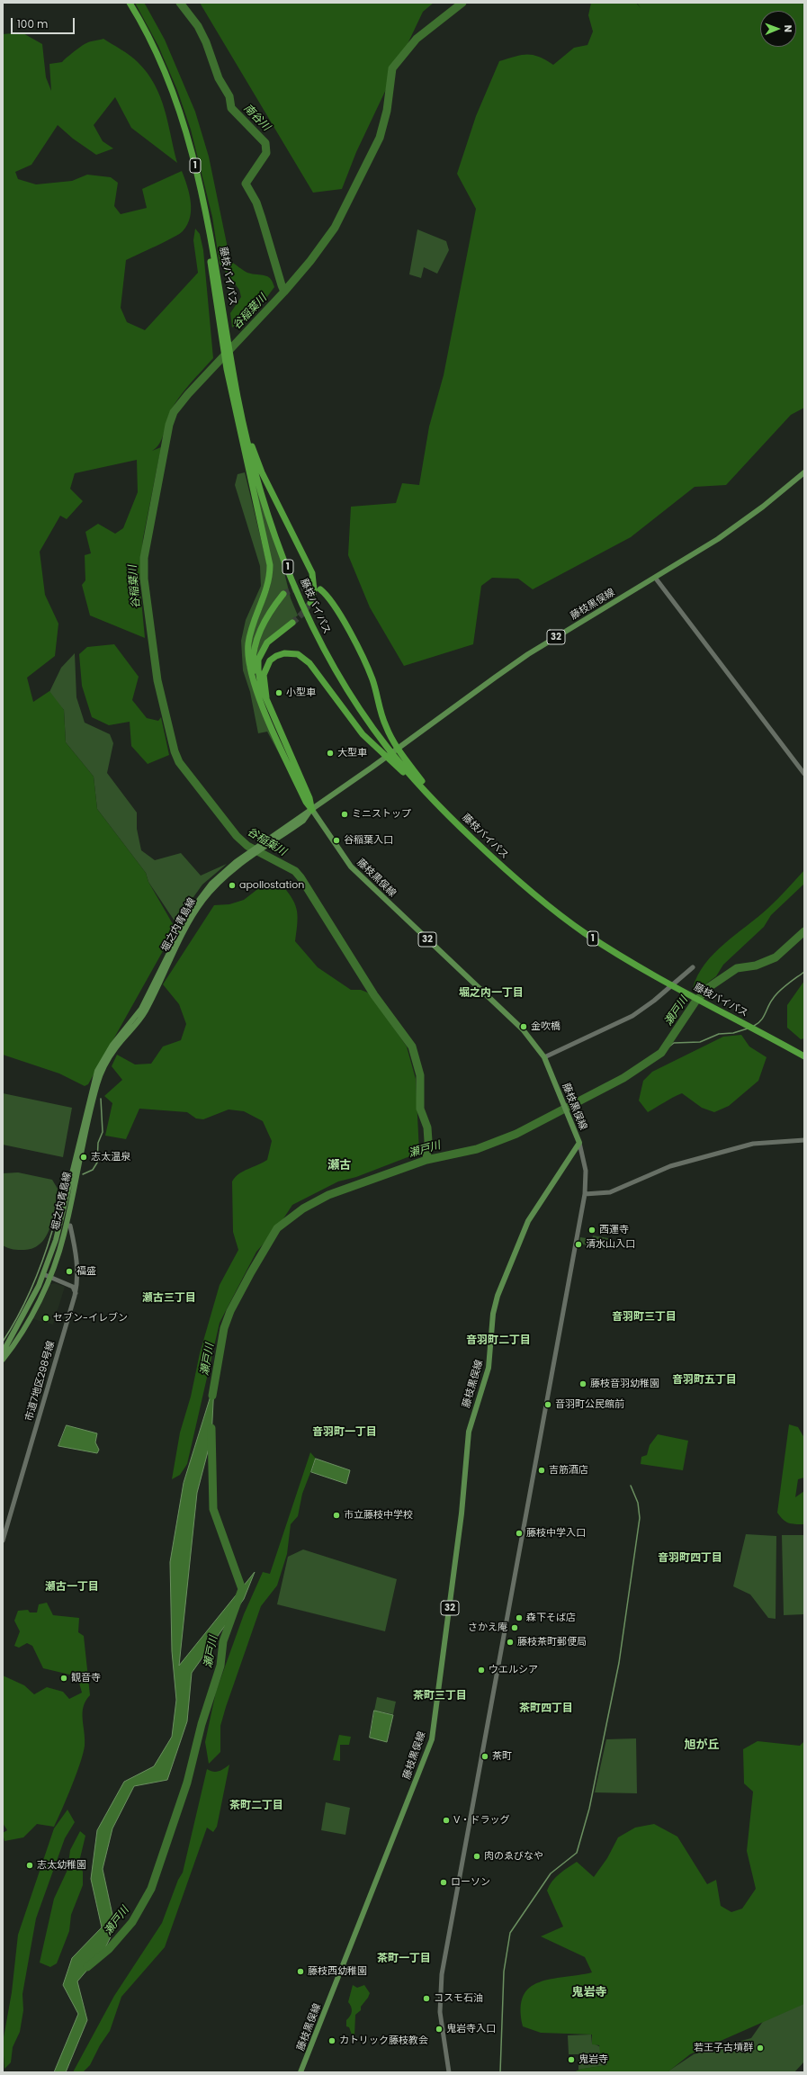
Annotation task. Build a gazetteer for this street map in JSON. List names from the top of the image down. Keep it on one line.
{"streets":{"highway":["1","藤枝バイパス"],"main road":["藤枝黒俣線","32","堀之内青島線"],"street":["市道7地区298号線"]},"crossings":[["1","藤枝バイパス"],["1","藤枝黒俣線"],["1","堀之内青島線"],["藤枝黒俣線","堀之内青島線"]],"districts":["堀之内一丁目","瀬古","瀬古三丁目","音羽町三丁目","音羽町二丁目","音羽町五丁目","音羽町一丁目","音羽町四丁目","瀬古一丁目","茶町三丁目","茶町四丁目","旭が丘","茶町二丁目","茶町一丁目","鬼岩寺"],"water":["南谷川","谷稲葉川","瀬戸川"],"places":["小型車","大型車","ミニストップ","谷稲葉入口","apollostation","金吹橋","志太温泉","西運寺","清水山入口","福盛","セブン-イレブン","藤枝音羽幼稚園","音羽町公民館前","吉筋酒店","市立藤枝中学校","藤枝中学入口","森下そば店","さかえ庵","藤枝茶町郵便局","ウエルシア","観音寺","茶町","V・ドラッグ","肉のゑびなや","志太幼稚園","ローソン","藤枝西幼稚園","コスモ石油","鬼岩寺入口","カトリック藤枝教会","若王子古墳群","鬼岩寺"],"scale_bar":"100 m","north":"right"}
